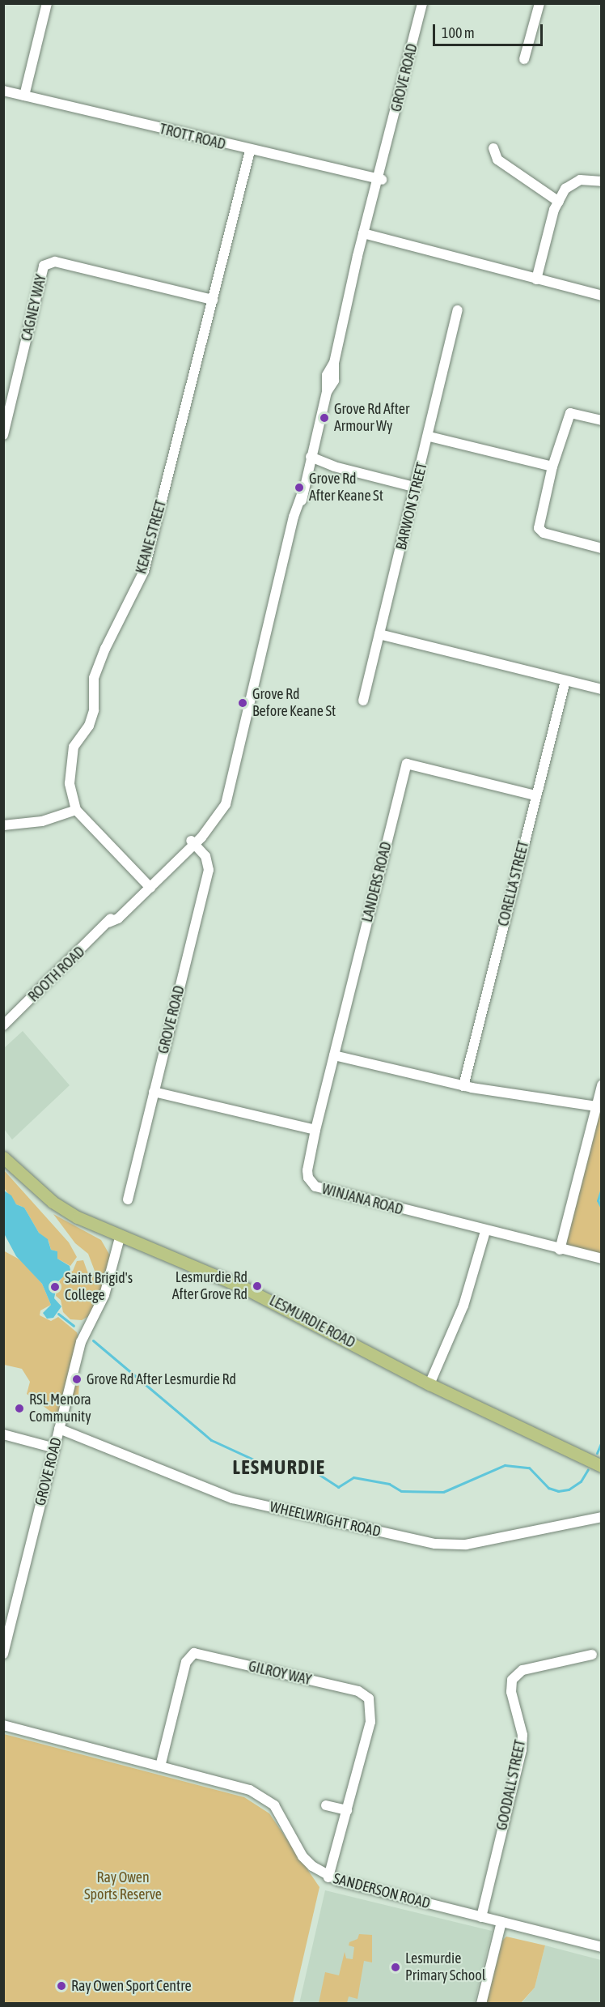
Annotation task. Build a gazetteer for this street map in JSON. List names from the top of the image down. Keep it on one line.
{"streets":{"main road":["LESMURDIE ROAD"],"street":["GROVE ROAD","TROTT ROAD","CAGNEY WAY","BARWON STREET","KEANE STREET","LANDERS ROAD","CORELLA STREET","ROOTH ROAD","WINJANA ROAD","WHEELWRIGHT ROAD","GILROY WAY","GOODALL STREET","SANDERSON ROAD"]},"crossings":[["GROVE ROAD","TROTT ROAD"],["GROVE ROAD","ROOTH ROAD"],["GROVE ROAD","LESMURDIE ROAD"],["GROVE ROAD","WHEELWRIGHT ROAD"],["TROTT ROAD","KEANE STREET"],["CAGNEY WAY","KEANE STREET"],["LANDERS ROAD","CORELLA STREET"],["LANDERS ROAD","WINJANA ROAD"],["GILROY WAY","SANDERSON ROAD"],["GOODALL STREET","SANDERSON ROAD"]],"districts":["LESMURDIE"],"parks":["Ray Owen Sports Reserve"],"places":["Grove Rd After Armour Wy","Grove Rd After Keane St","Grove Rd Before Keane St","Lesmurdie Rd After Grove Rd","Saint Brigid's College","Grove Rd After Lesmurdie Rd","RSL Menora Community","Lesmurdie Primary School","Ray Owen Sport Centre"],"scale_bar":"100 m"}
